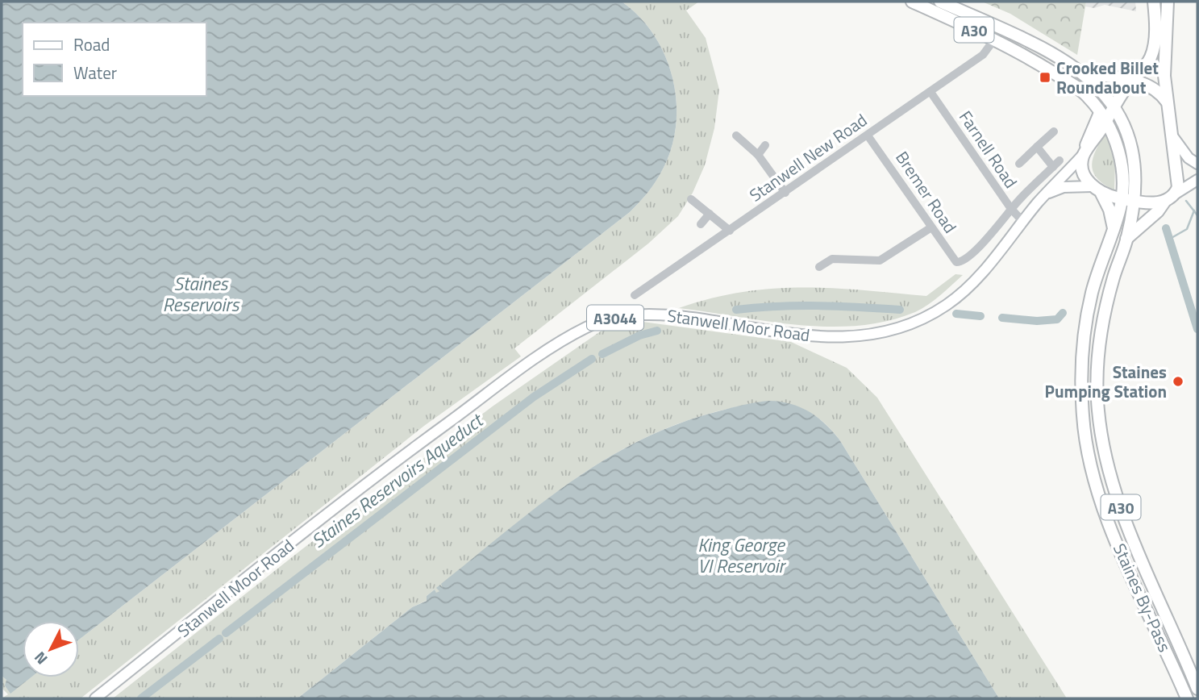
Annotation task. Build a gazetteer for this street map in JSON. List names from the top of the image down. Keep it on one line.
{"streets":{"highway":["A30","Staines By-Pass"],"main road":["A3044","Stanwell Moor Road"],"street":["Farnell Road","Stanwell New Road","Bremer Road"]},"crossings":[["A30","Stanwell New Road"],["A30","Staines By-Pass"],["Farnell Road","Stanwell New Road"],["Farnell Road","Bremer Road"],["Farnell Road","Stanwell Moor Road"],["Stanwell New Road","Bremer Road"],["A3044","Stanwell Moor Road"]],"water":["Staines Reservoirs","Staines Reservoirs Aqueduct","King George VI Reservoir"],"places":{"transit":["Crooked Billet Roundabout"],"other":["Staines Pumping Station"]},"legend":["Road","Water"],"north":"bottom left"}
